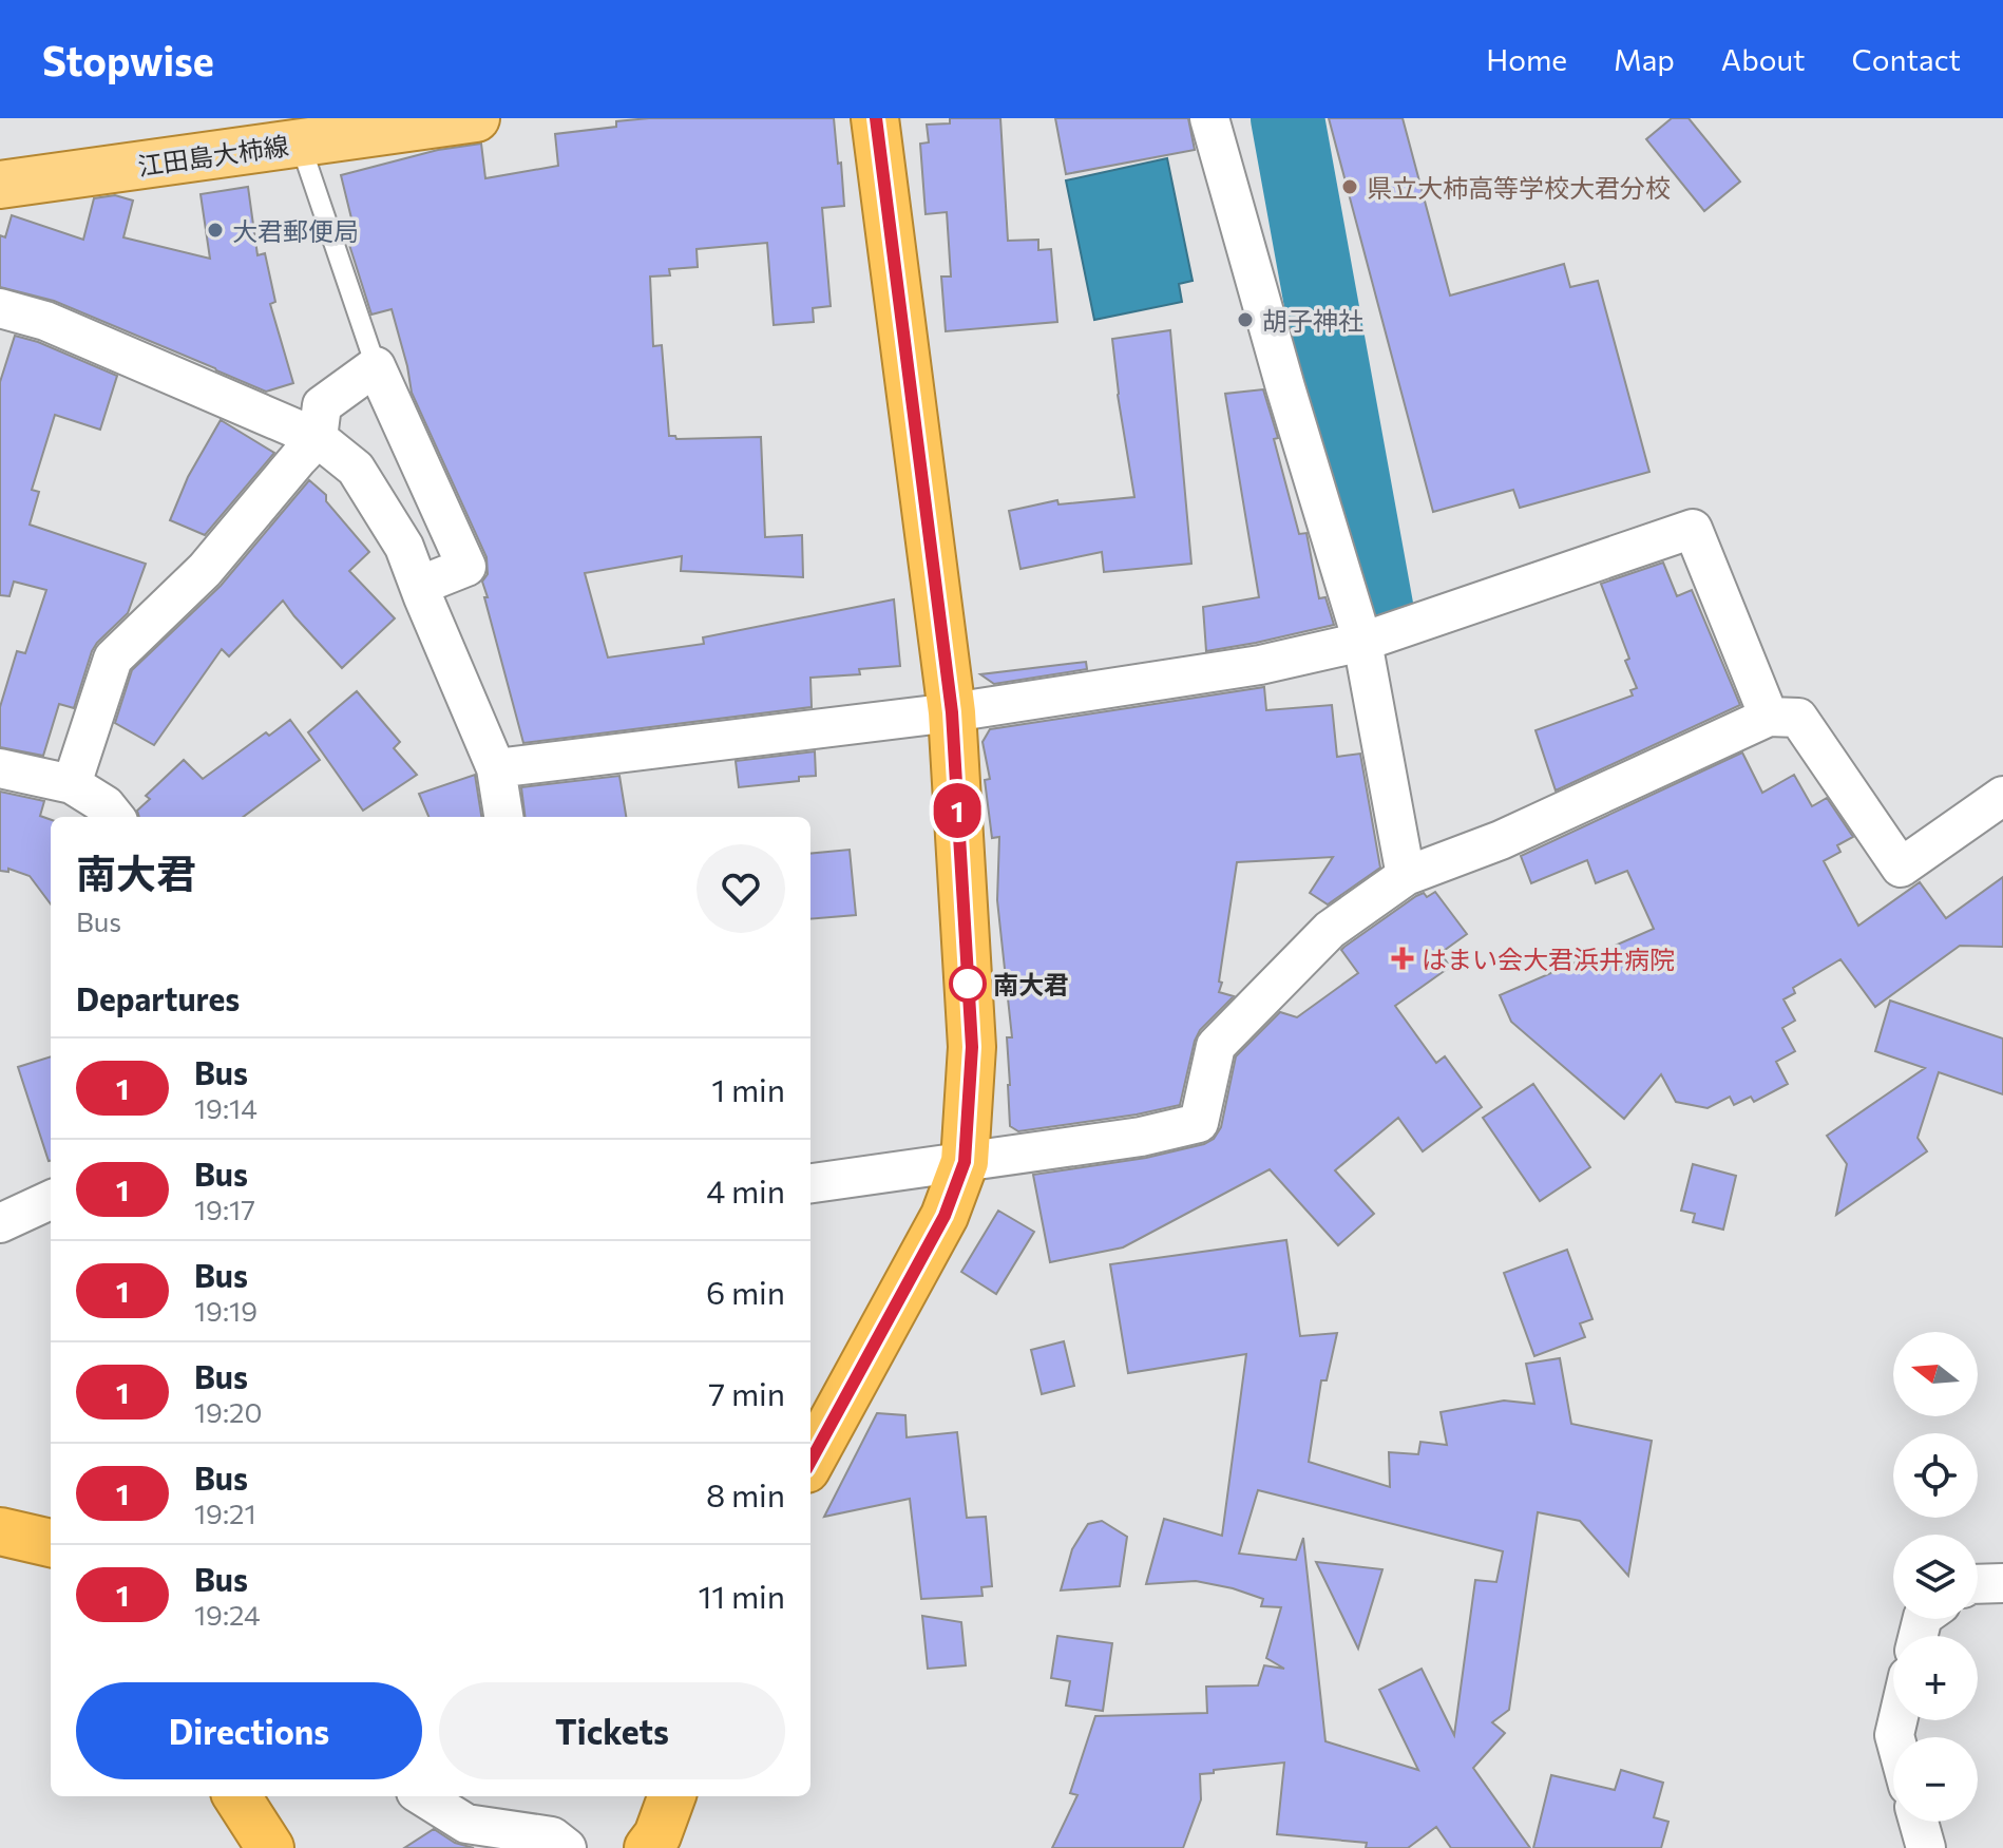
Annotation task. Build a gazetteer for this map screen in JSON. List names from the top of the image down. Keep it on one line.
{"streets":{"main road":["江田島大柿線"]},"places":{"other":["県立大柿高等学校大君分校","大君郵便局","胡子神社","南大君"],"health":["はまい会大君浜井病院"]},"lines":["bus line 1"],"north":"left","page":{"header":"Stopwise","nav":["Home","Map","About","Contact"],"on_map":"1","heading":[["南大君","Bus"],"Departures"],"list":[{"mark":"1","name":"Bus","note":"19:14","value":"1 min"},{"mark":"1","name":"Bus","note":"19:17","value":"4 min"},{"mark":"1","name":"Bus","note":"19:19","value":"6 min"},{"mark":"1","name":"Bus","note":"19:20","value":"7 min"},{"mark":"1","name":"Bus","note":"19:21","value":"8 min"},{"mark":"1","name":"Bus","note":"19:24","value":"11 min"}],"map_buttons":["+","−"],"buttons":["Directions","Tickets"]}}
